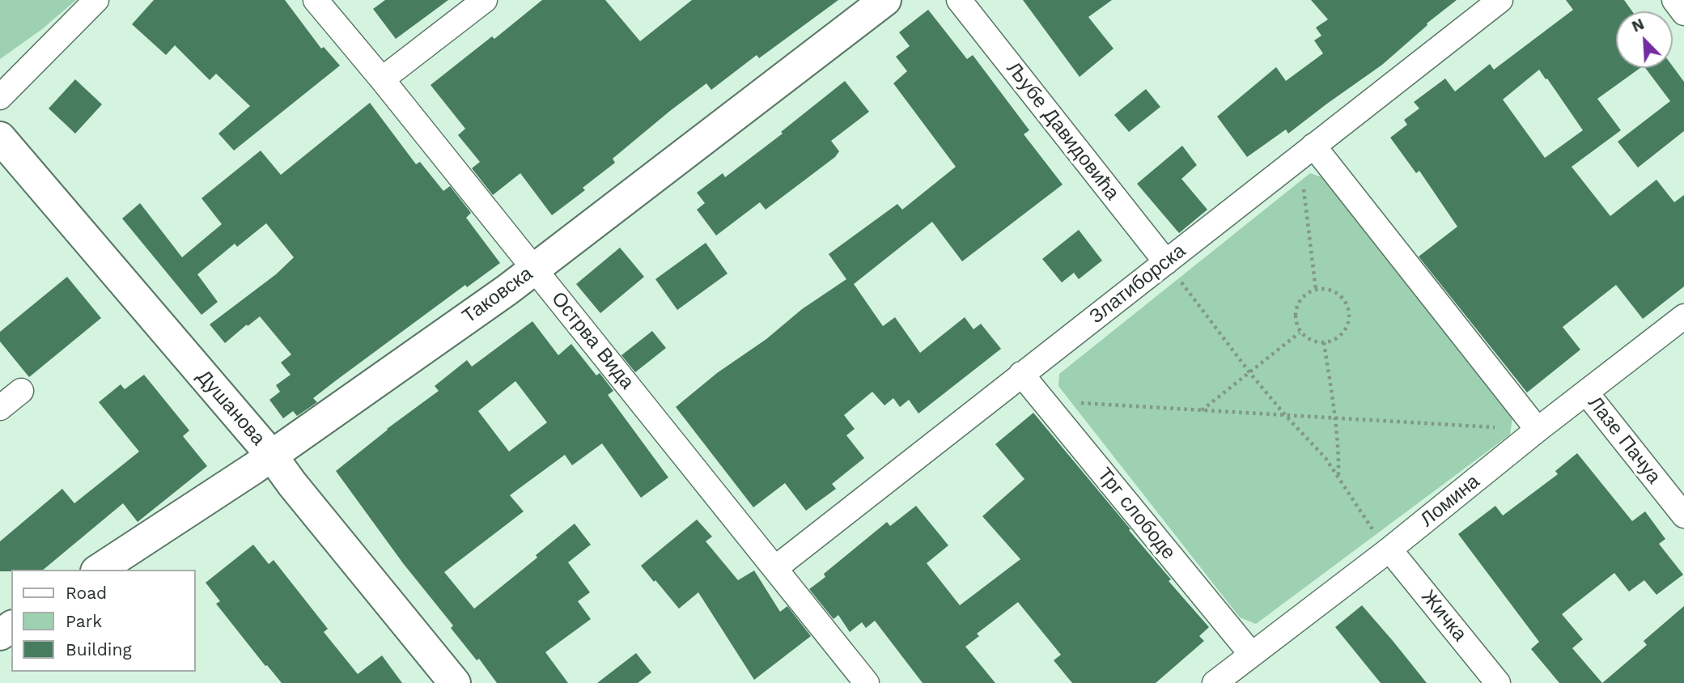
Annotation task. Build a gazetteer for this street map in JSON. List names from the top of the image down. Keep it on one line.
{"streets":{"street":["Љубе Давидовића","Златиборска","Таковска","Острва Вида","Душанова","Лазе Пачуа","Ломина","Трг слободе","Жичка"]},"crossings":[["Љубе Давидовића","Златиборска"],["Златиборска","Острва Вида"],["Златиборска","Трг слободе"],["Таковска","Острва Вида"],["Таковска","Душанова"],["Лазе Пачуа","Ломина"],["Ломина","Трг слободе"],["Ломина","Жичка"]],"legend":["Road","Park","Building"],"north":"top left"}
